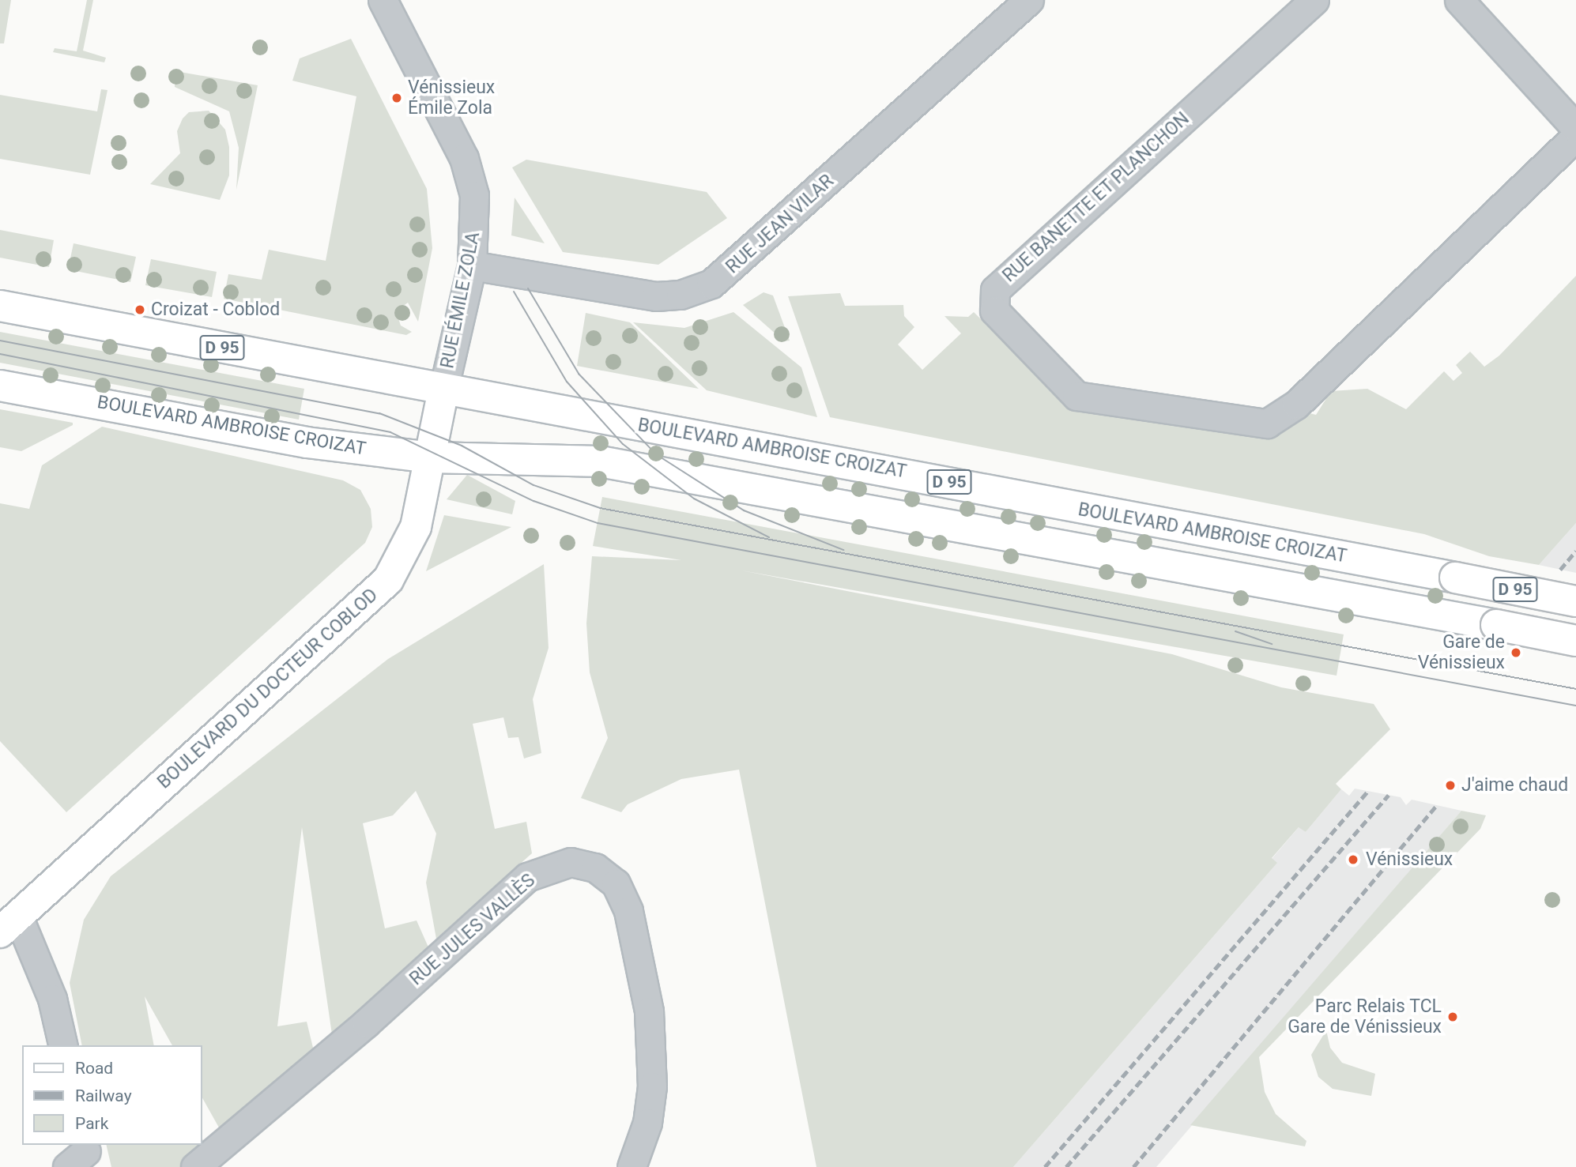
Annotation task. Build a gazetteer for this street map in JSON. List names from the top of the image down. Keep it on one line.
{"streets":{"main road":["D 95","BOULEVARD AMBROISE CROIZAT","BOULEVARD DU DOCTEUR COBLOD"],"street":["RUE BANETTE ET PLANCHON","RUE JEAN VILAR","RUE ÉMILE ZOLA","RUE JULES VALLÈS"]},"crossings":[["RUE JEAN VILAR","RUE ÉMILE ZOLA"],["RUE ÉMILE ZOLA","BOULEVARD AMBROISE CROIZAT"],["RUE ÉMILE ZOLA","BOULEVARD DU DOCTEUR COBLOD"],["BOULEVARD AMBROISE CROIZAT","BOULEVARD DU DOCTEUR COBLOD"]],"places":["Vénissieux Émile Zola","Croizat - Coblod","Gare de Vénissieux","J'aime chaud","Vénissieux","Parc Relais TCL Gare de Vénissieux"],"legend":["Road","Railway","Park"]}
